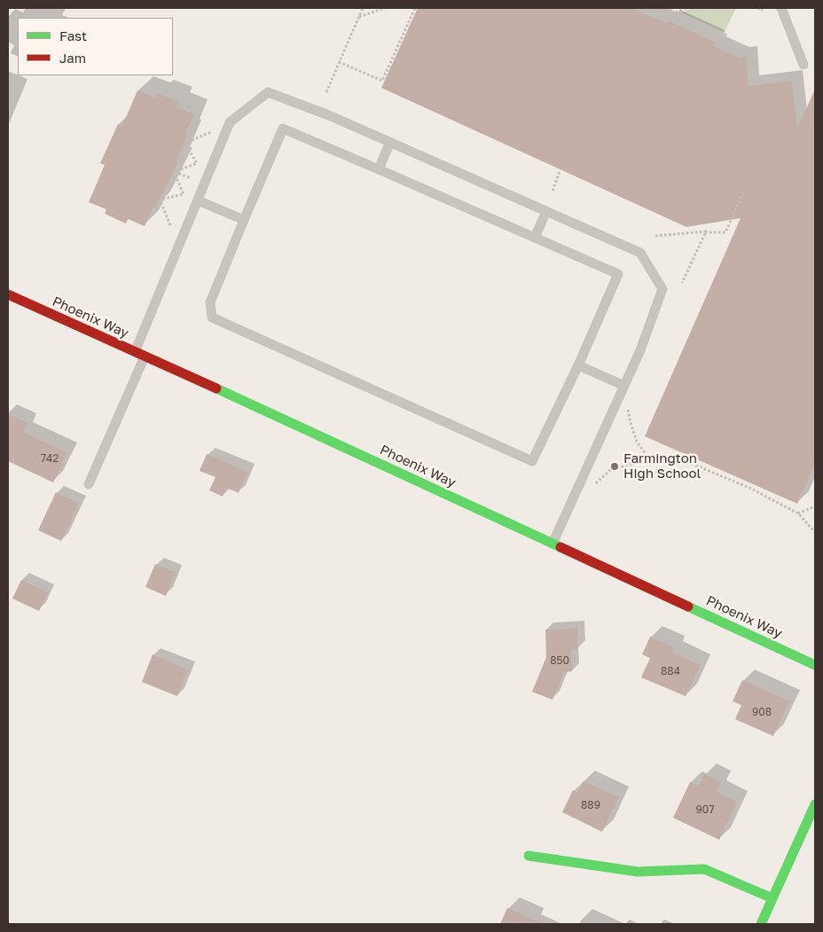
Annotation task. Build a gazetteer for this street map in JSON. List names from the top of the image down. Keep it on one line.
{"streets":{"street":["Phoenix Way"]},"places":["Farmington High School"],"house_numbers":["742","850","884","908","889","907"],"legend":["Fast","Jam"]}
